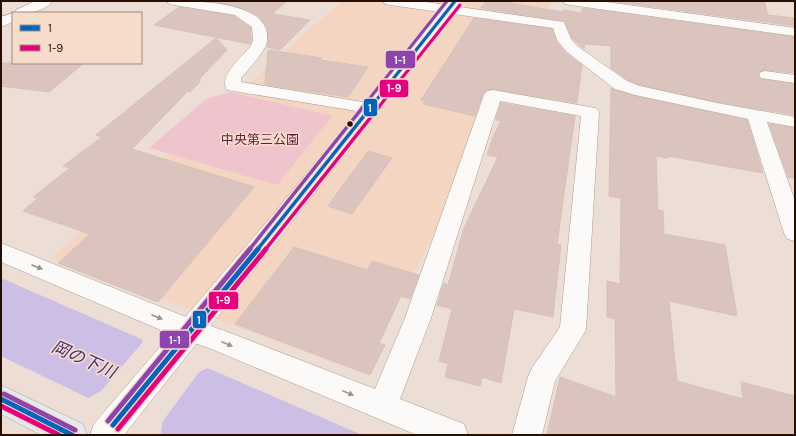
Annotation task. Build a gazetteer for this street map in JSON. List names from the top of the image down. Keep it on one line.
{"water":["岡の下川"],"parks":["中央第三公園"],"lines":["transit line 1","transit line 1-1","transit line 1-9"],"legend":["1","1-9"]}
